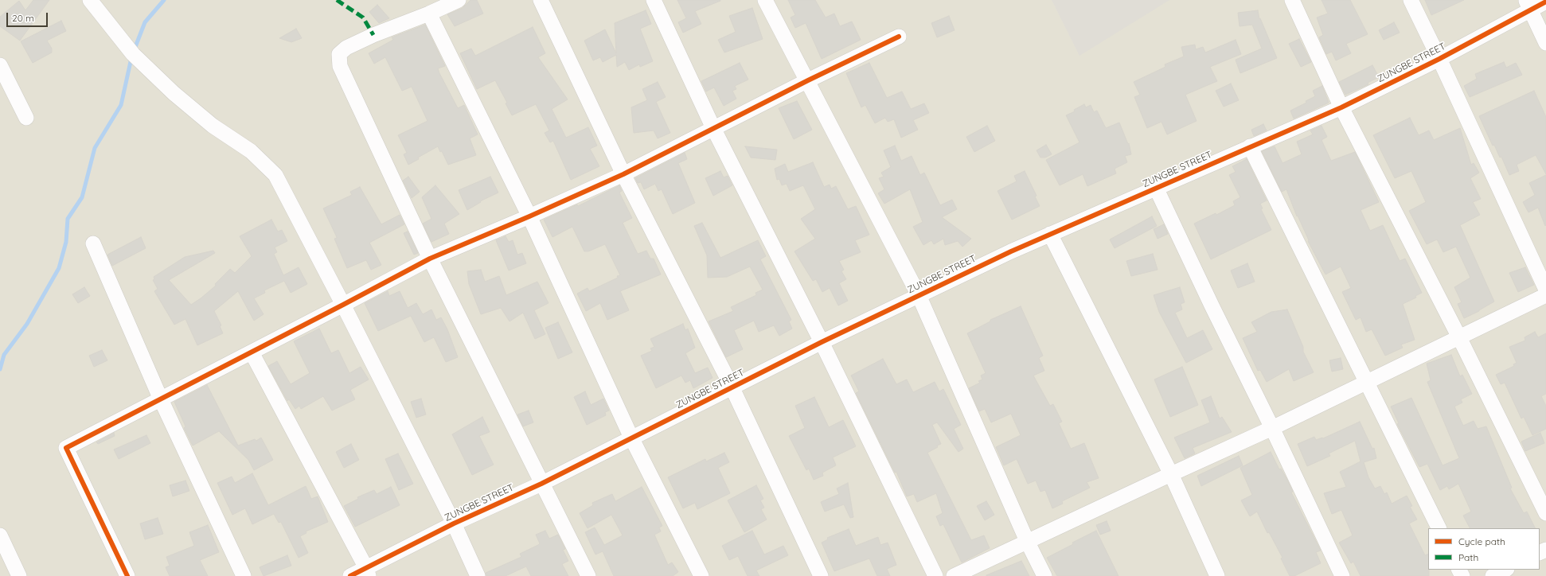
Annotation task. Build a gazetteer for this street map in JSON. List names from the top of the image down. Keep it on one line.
{"streets":{"street":["ZUNGBE STREET"]},"legend":["Cycle path","Path"],"scale_bar":"20 m"}
